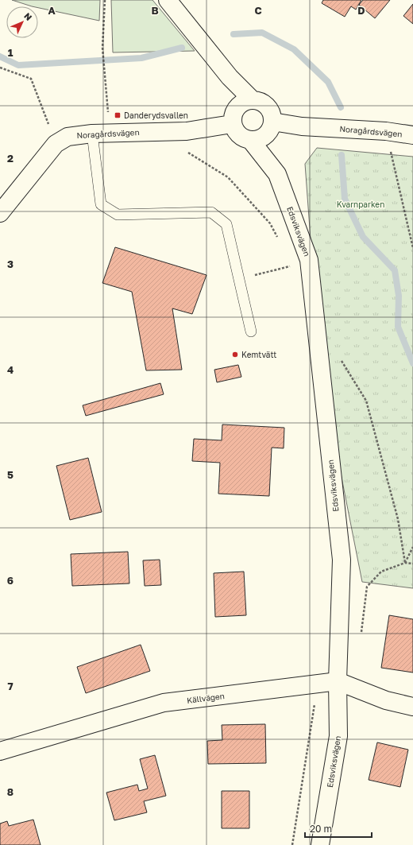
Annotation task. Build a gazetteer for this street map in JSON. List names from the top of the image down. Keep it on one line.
{"streets":{"street":["Noragårdsvägen","Edsviksvägen","Källvägen"]},"crossings":[["Noragårdsvägen","Edsviksvägen"],["Edsviksvägen","Källvägen"]],"parks":["Kvarnparken"],"places":{"transit":["Danderydsvallen"],"other":["Kemtvätt"]},"scale_bar":"20 m","north":"top right","grid":{"columns":["A","B","C","D"],"rows":["1","2","3","4","5","6","7","8"]}}
